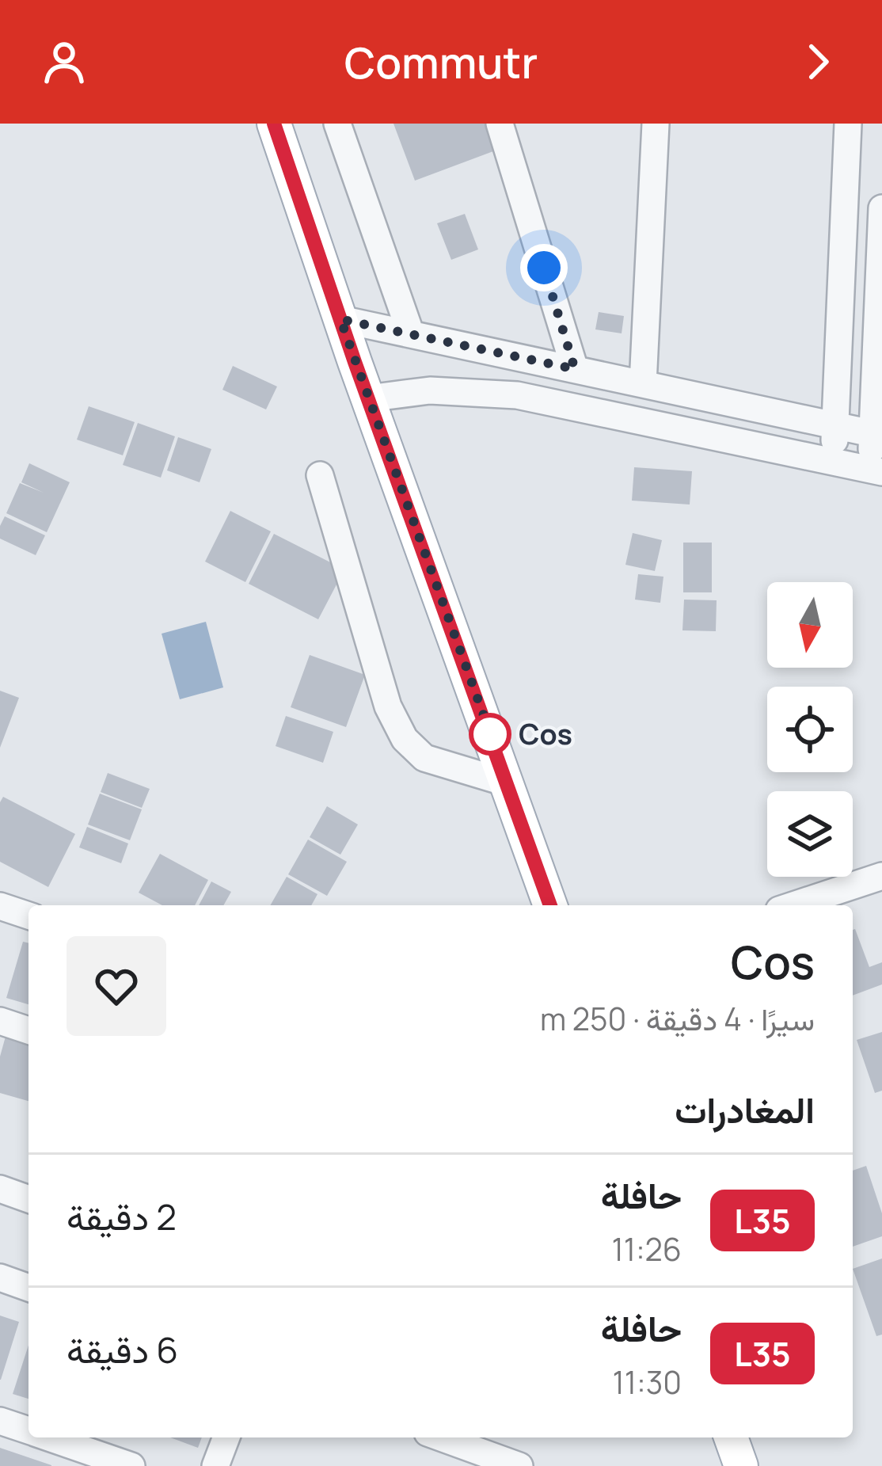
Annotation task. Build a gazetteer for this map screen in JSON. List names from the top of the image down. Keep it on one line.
{"places":["Cos"],"lines":["bus line L35"],"north":"bottom","page":{"header":"Commutr","heading":[["Cos","سيرًا · 4 دقيقة · 250 m"],"المغادرات"],"list":[{"mark":"L35","name":"حافلة","note":"11:26","value":"2 دقيقة"},{"mark":"L35","name":"حافلة","note":"11:30","value":"6 دقيقة"}]}}
